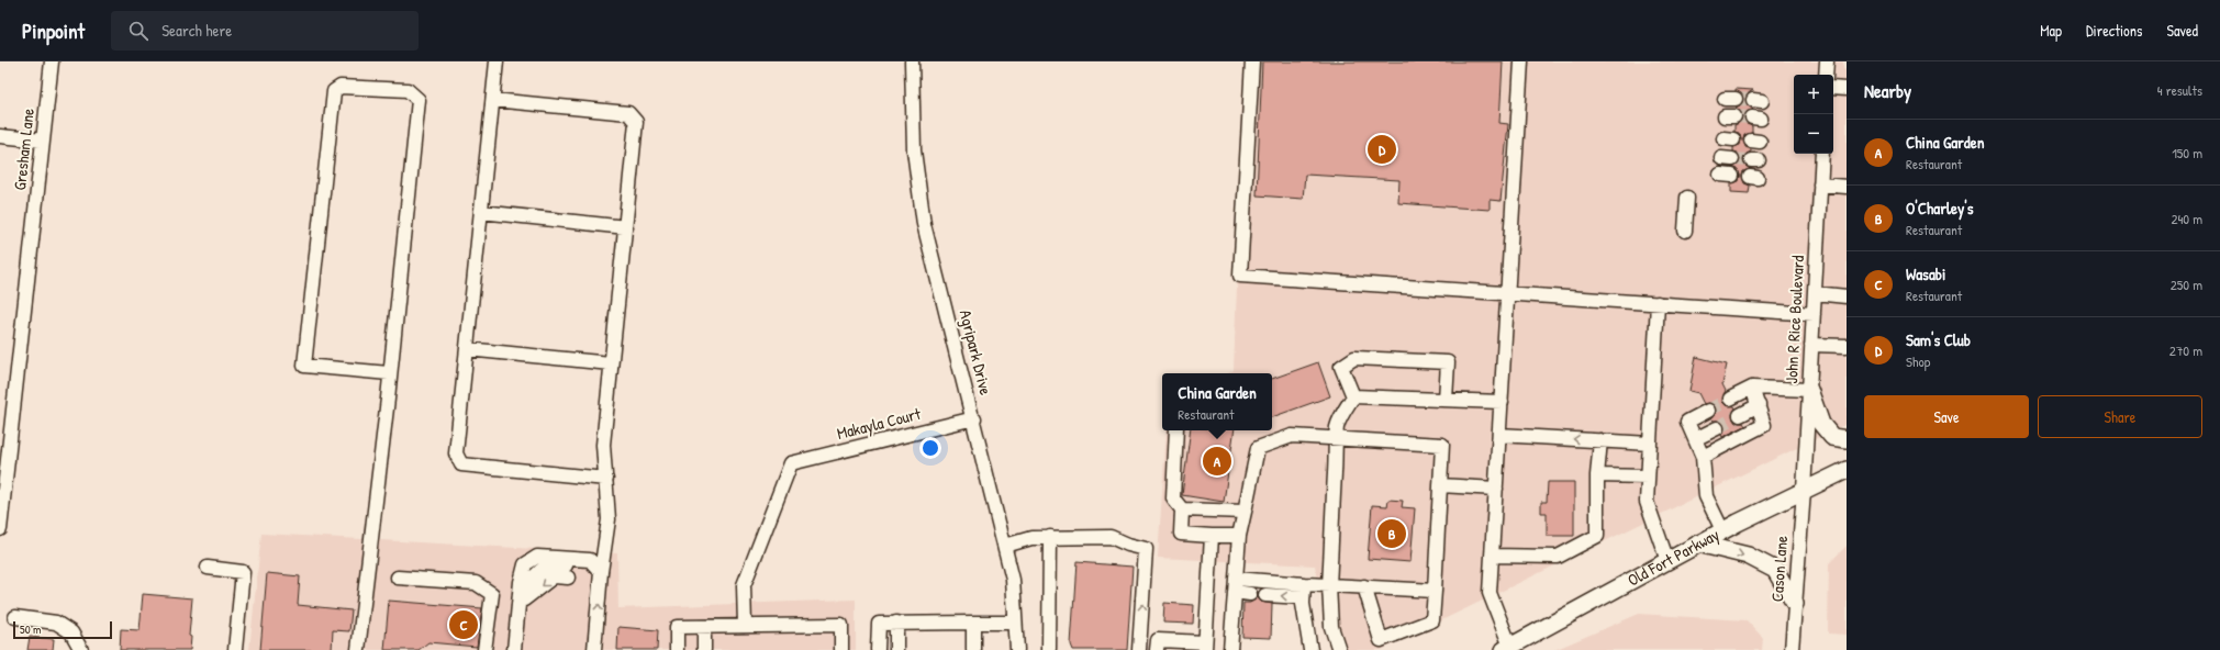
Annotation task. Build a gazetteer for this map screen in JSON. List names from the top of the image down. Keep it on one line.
{"streets":{"main road":["Old Fort Parkway"],"street":["Gresham Lane","John R Rice Boulevard","Agripark Drive","Makayla Court","Cason Lane"]},"crossings":[["John R Rice Boulevard","Old Fort Parkway"],["John R Rice Boulevard","Cason Lane"],["Agripark Drive","Makayla Court"],["Old Fort Parkway","Cason Lane"]],"scale_bar":"50 m","page":{"header":"Pinpoint","search":"Search here","nav":["Map","Directions","Saved"],"heading":["Nearby","4 results"],"map_buttons":["+","−"],"list":[{"mark":"A","name":"China Garden","note":"Restaurant","value":"150 m"},{"mark":"B","name":"O'Charley's","note":"Restaurant","value":"240 m"},{"mark":"C","name":"Wasabi","note":"Restaurant","value":"250 m"},{"mark":"D","name":"Sam's Club","note":"Shop","value":"270 m"}],"pins":["D","A","B","C"],"popup":["China Garden","Restaurant"],"buttons":["Save","Share"],"scale":"50 m"}}
